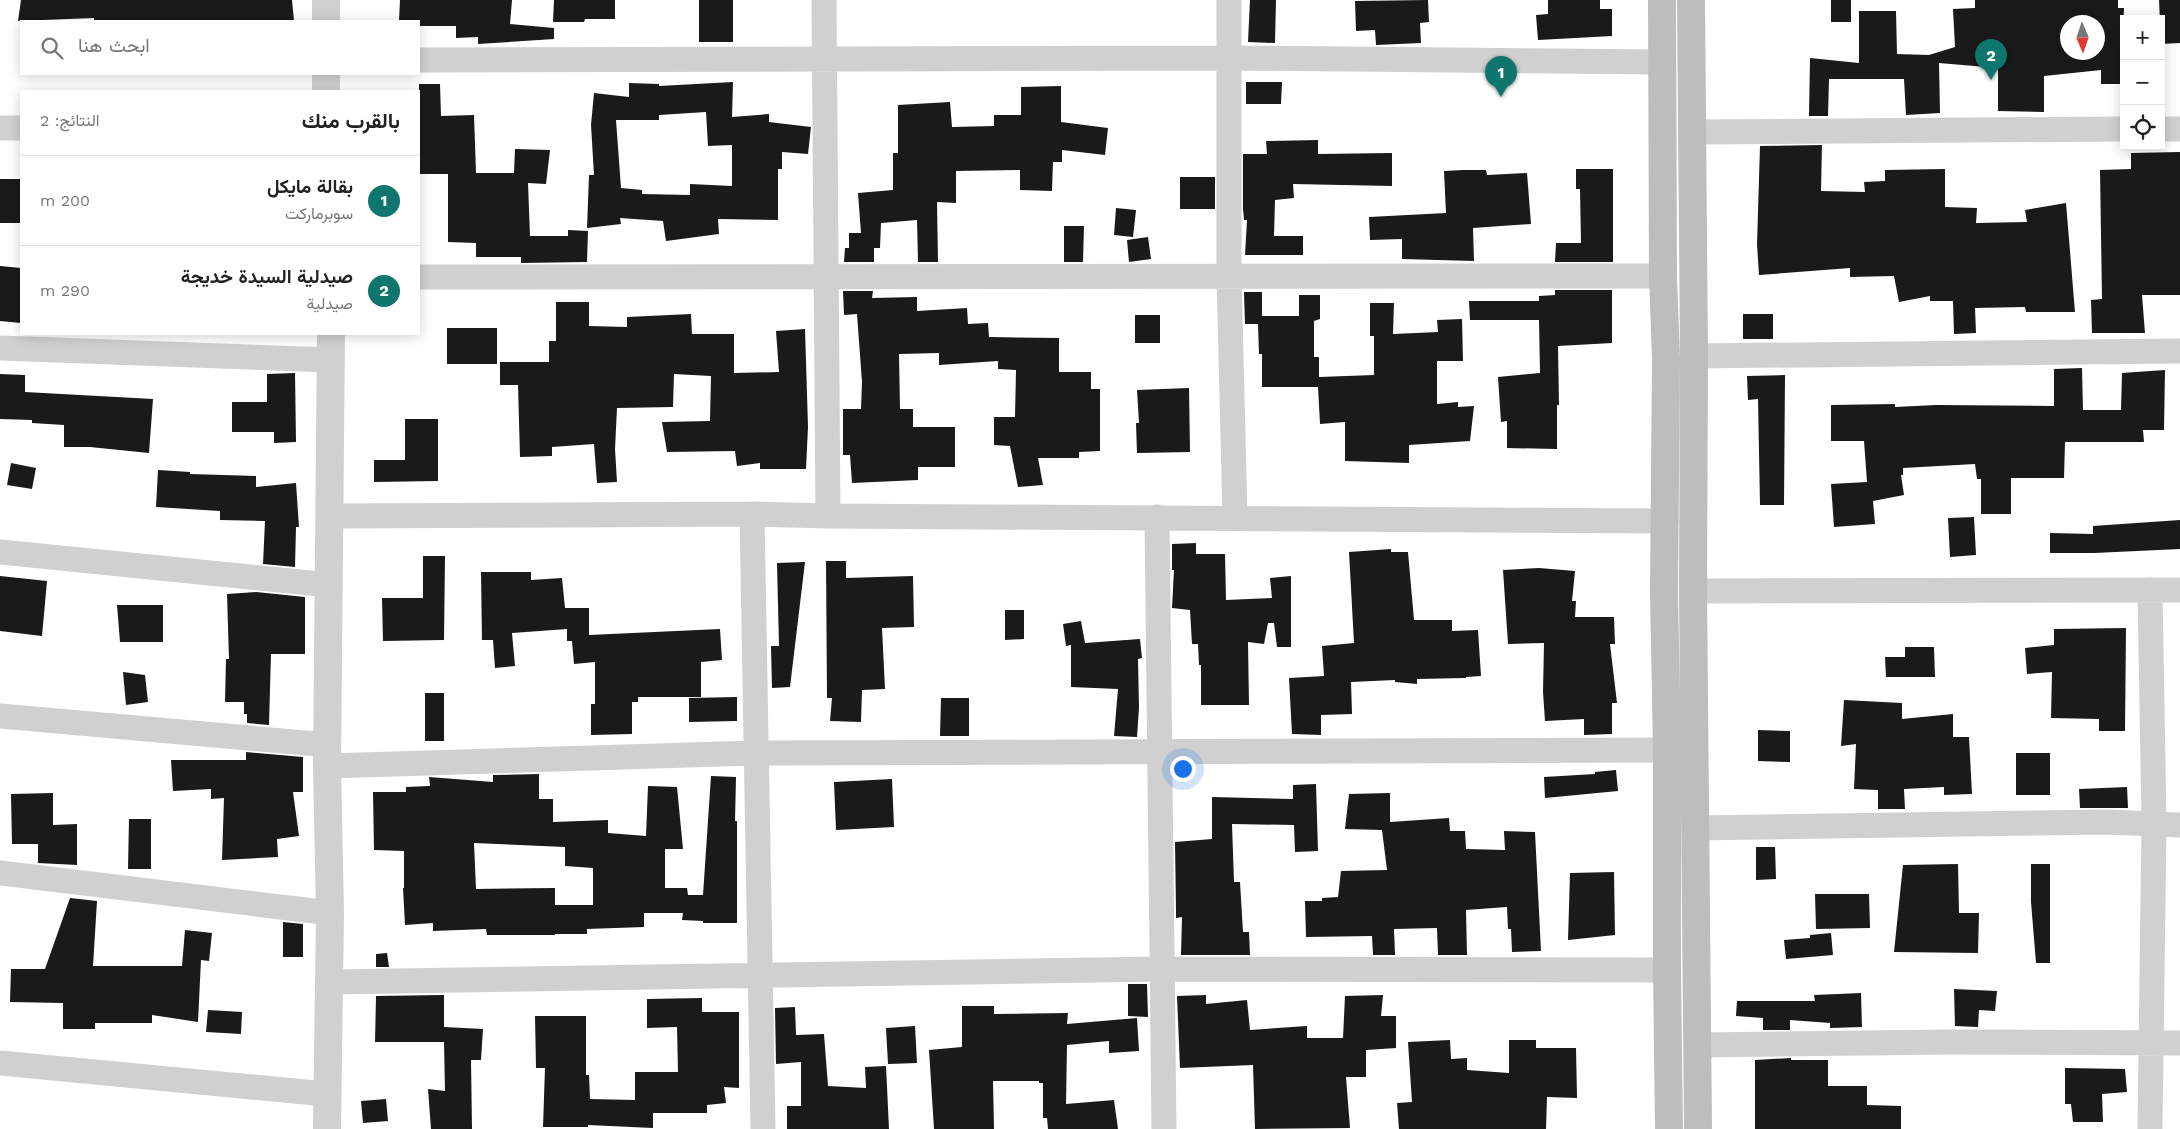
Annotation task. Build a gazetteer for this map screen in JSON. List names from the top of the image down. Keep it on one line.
{"north":"bottom","page":{"map_buttons":["+","−"],"search":"ابحث هنا","pins":["2","1"],"heading":["بالقرب منك","النتائج: 2"],"list":[{"mark":"1","name":"بقالة مايكل","note":"سوبرماركت","value":"200 m"},{"mark":"2","name":"صيدلية السيدة خديجة","note":"صيدلية","value":"290 m"}]}}
